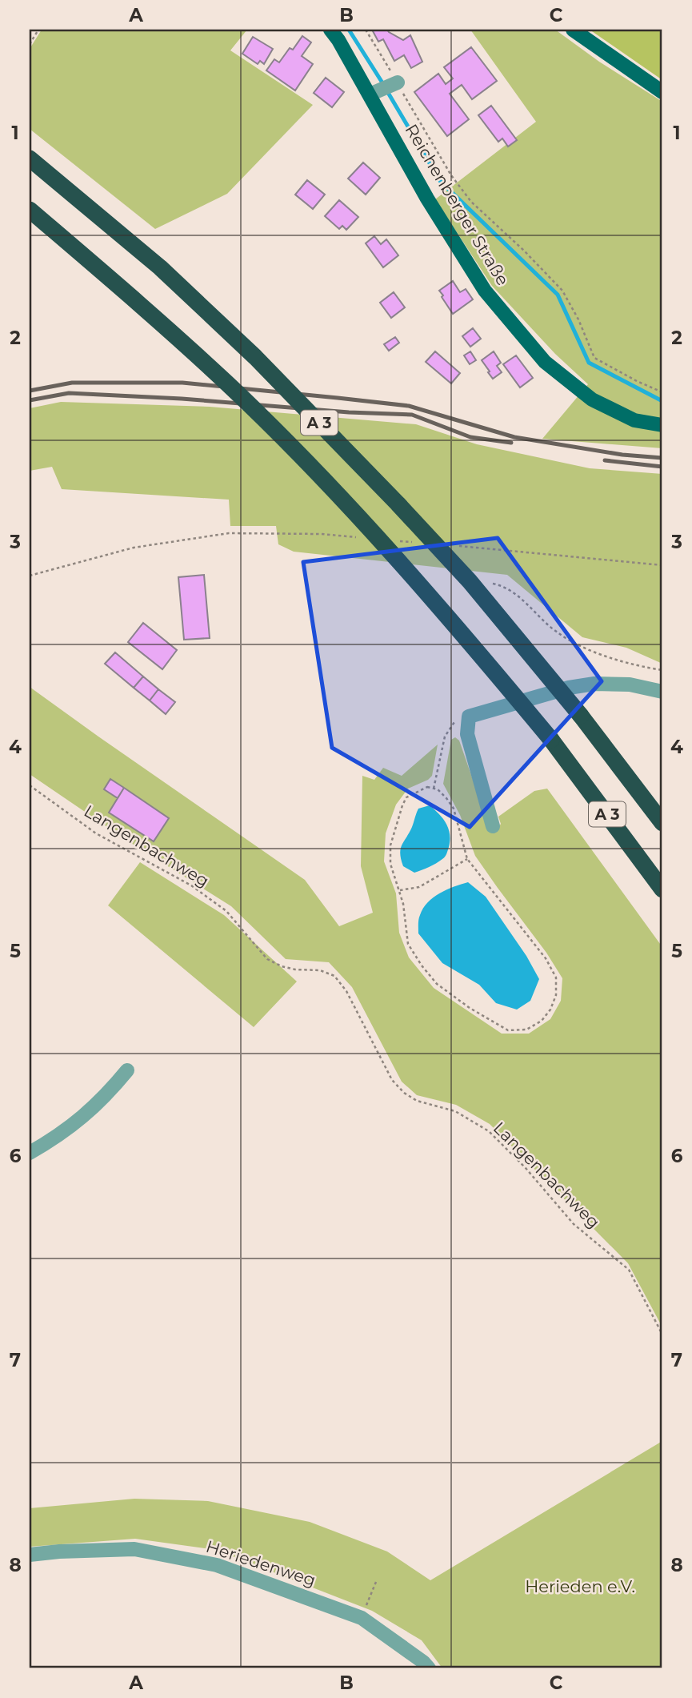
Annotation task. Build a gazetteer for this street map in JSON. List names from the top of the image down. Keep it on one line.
{"streets":{"highway":["A 3"],"main road":["Reichenberger Straße"],"street":["Heriedenweg"],"path":["Langenbachweg"]},"parks":["Herieden e.V."],"grid":{"columns":["A","B","C"],"rows":["1","2","3","4","5","6","7","8"]}}
